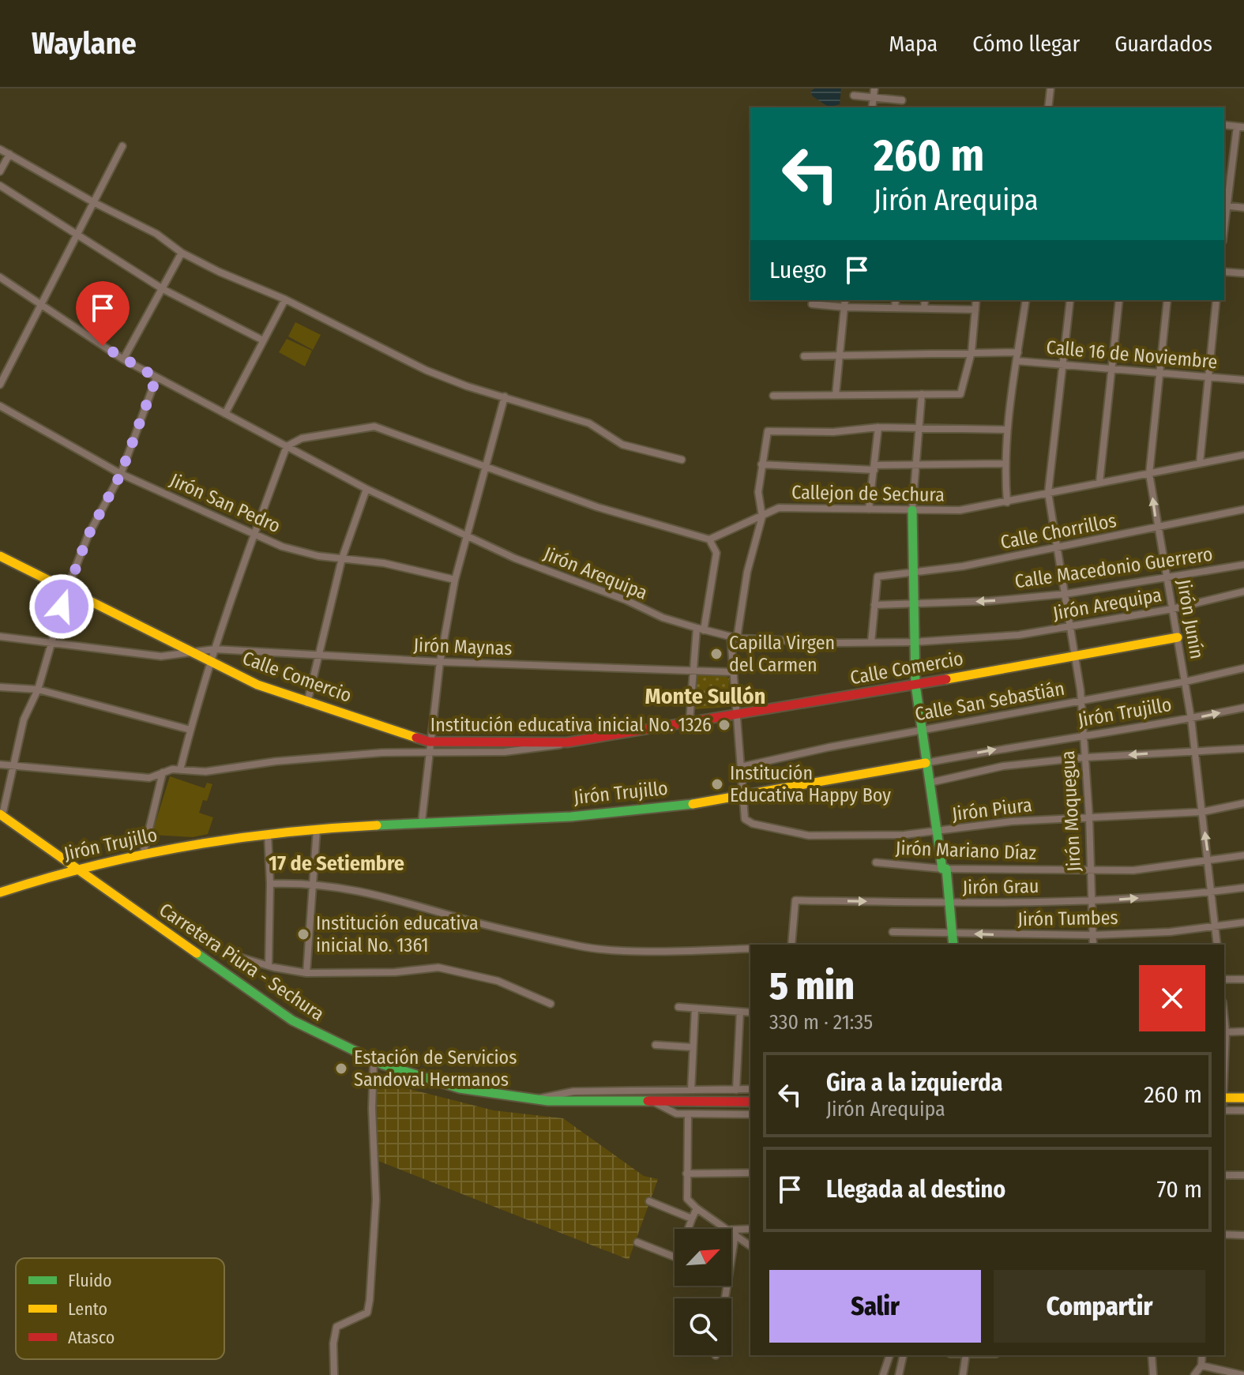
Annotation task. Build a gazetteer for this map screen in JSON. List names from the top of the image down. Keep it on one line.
{"streets":{"street":["Calle 16 de Noviembre","Callejon de Sechura","Jirón San Pedro","Calle Chorrillos","Calle Macedonio Guerrero","Jirón Arequipa","Jirón Junín","Jirón Maynas","Calle Comercio","Calle San Sebastián","Jirón Trujillo","Jirón Piura","Jirón Moquegua","Jirón Mariano Díaz","Jirón Grau","Jirón Tumbes","Carretera Piura - Sechura"]},"crossings":[["Calle 16 de Noviembre","Jirón Junín"],["Calle 16 de Noviembre","Jirón Moquegua"],["Callejon de Sechura","Jirón Junín"],["Callejon de Sechura","Jirón Moquegua"],["Calle Chorrillos","Calle Macedonio Guerrero"],["Calle Chorrillos","Jirón Junín"],["Calle Chorrillos","Jirón Moquegua"],["Calle Macedonio Guerrero","Jirón Junín"],["Calle Macedonio Guerrero","Jirón Moquegua"],["Jirón Arequipa","Jirón Junín"],["Jirón Arequipa","Jirón Moquegua"],["Jirón Junín","Calle Comercio"],["Jirón Junín","Calle San Sebastián"],["Jirón Junín","Jirón Trujillo"],["Jirón Junín","Jirón Piura"],["Jirón Junín","Jirón Mariano Díaz"],["Jirón Junín","Jirón Grau"],["Jirón Junín","Jirón Tumbes"],["Jirón Maynas","Calle Comercio"],["Calle Comercio","Jirón Moquegua"],["Calle San Sebastián","Jirón Moquegua"],["Jirón Trujillo","Jirón Piura"],["Jirón Trujillo","Jirón Moquegua"],["Jirón Trujillo","Carretera Piura - Sechura"],["Jirón Piura","Jirón Moquegua"],["Jirón Moquegua","Jirón Mariano Díaz"],["Jirón Moquegua","Jirón Grau"],["Jirón Moquegua","Jirón Tumbes"]],"one_way":["Calle Macedonio Guerrero","Jirón Grau","Jirón Tumbes"],"districts":["Monte Sullón","17 de Setiembre"],"places":["Capilla Virgen del Carmen","Institución educativa inicial No. 1326","Institución Educativa Happy Boy","Institución educativa inicial No. 1361","Estación de Servicios Sandoval Hermanos"],"legend":["Fluido","Lento","Atasco"],"north":"top right","page":{"header":"Waylane","nav":["Mapa","Cómo llegar","Guardados"],"turn":["260 m","Jirón Arequipa"],"then":"Luego","heading":["5 min","330 m · 21:35"],"list":[{"name":"Gira a la izquierda","note":"Jirón Arequipa","value":"260 m"},{"name":"Llegada al destino","value":"70 m"}],"buttons":["Salir","Compartir"]}}
